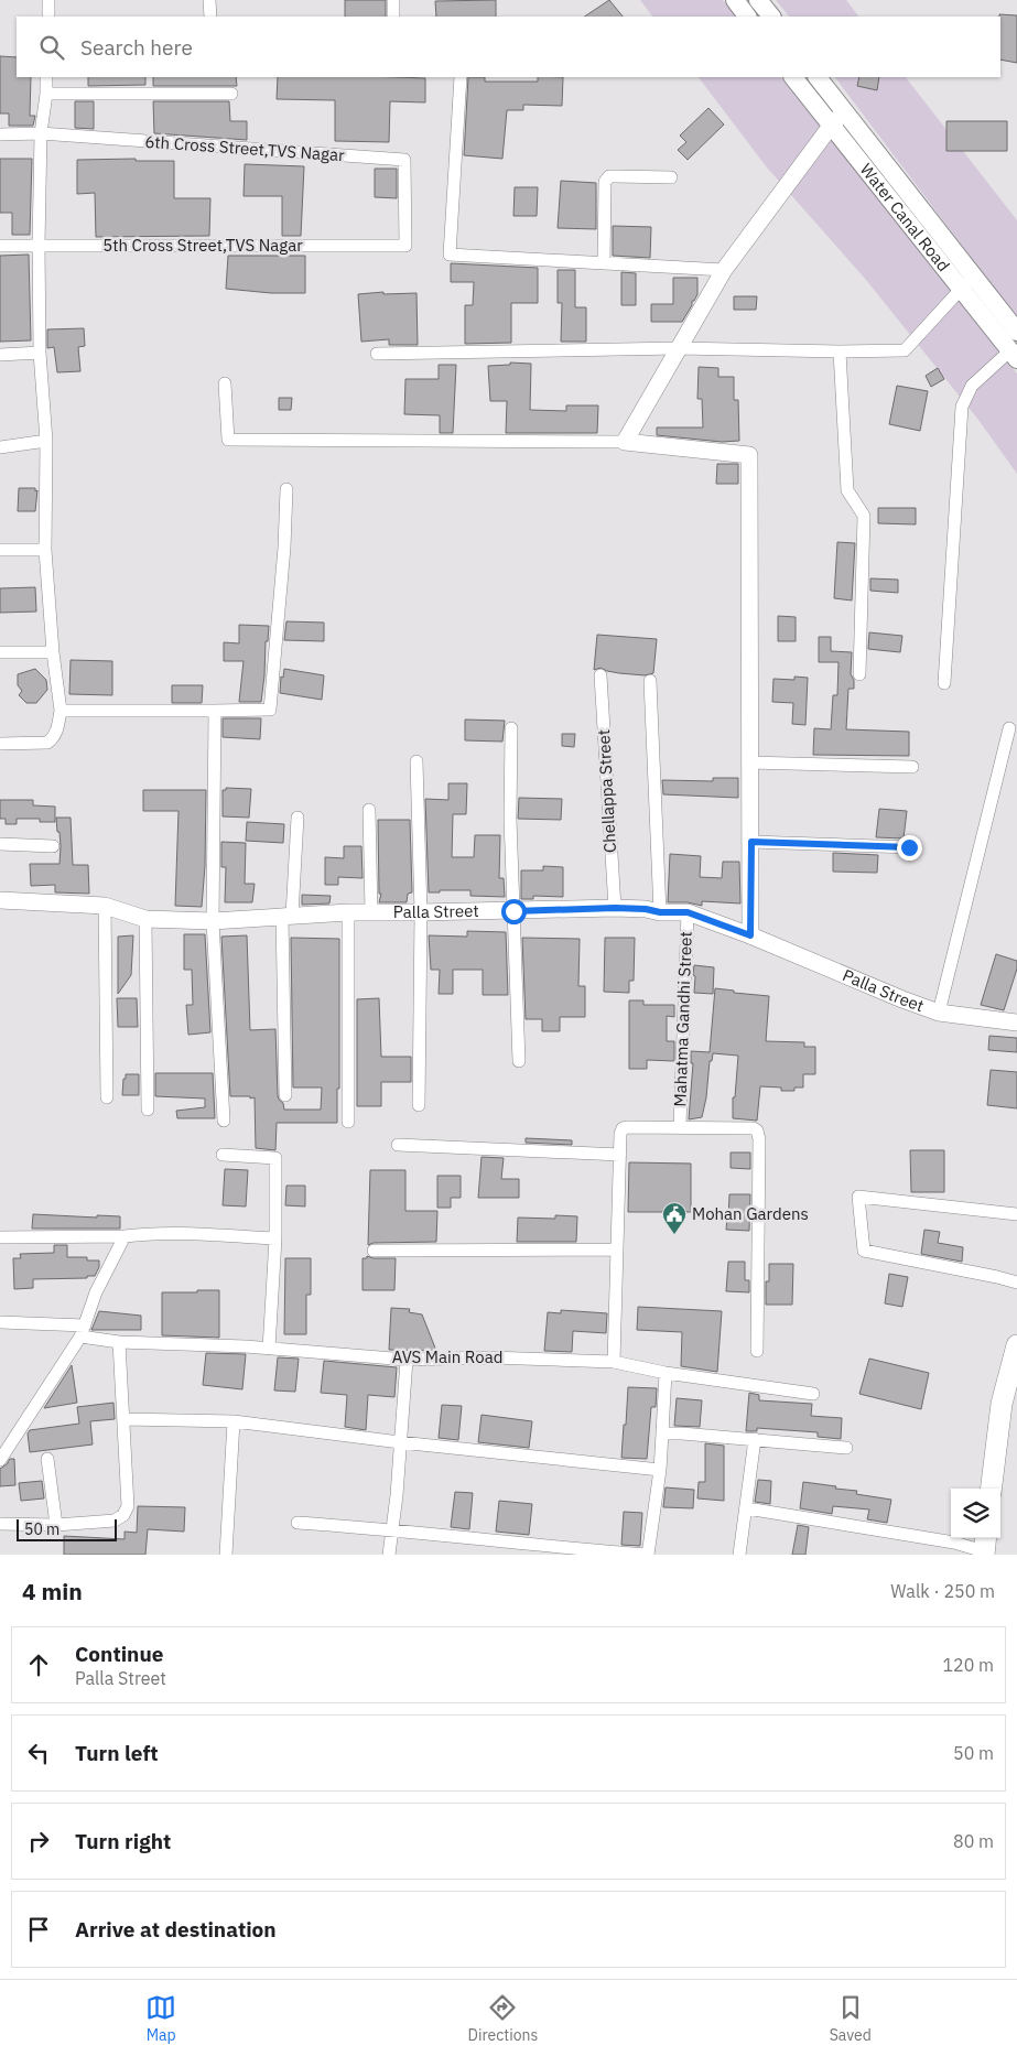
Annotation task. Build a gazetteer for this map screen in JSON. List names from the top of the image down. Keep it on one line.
{"streets":{"main road":["Water Canal Road"],"street":["6th Cross Street,TVS Nagar","5th Cross Street,TVS Nagar","Chellappa Street","Palla Street","Mahatma Gandhi Street","AVS Main Road"]},"crossings":[["6th Cross Street,TVS Nagar","5th Cross Street,TVS Nagar"],["Chellappa Street","Palla Street"],["Palla Street","Mahatma Gandhi Street"]],"places":{"public building":["Mohan Gardens"]},"scale_bar":"50 m","page":{"search":"Search here","scale":"50 m","heading":["4 min","Walk · 250 m"],"list":[["Continue","Palla Street","120 m"],["Turn left","50 m"],["Turn right","80 m"],"Arrive at destination"],"nav":["Map","Directions","Saved"]}}
